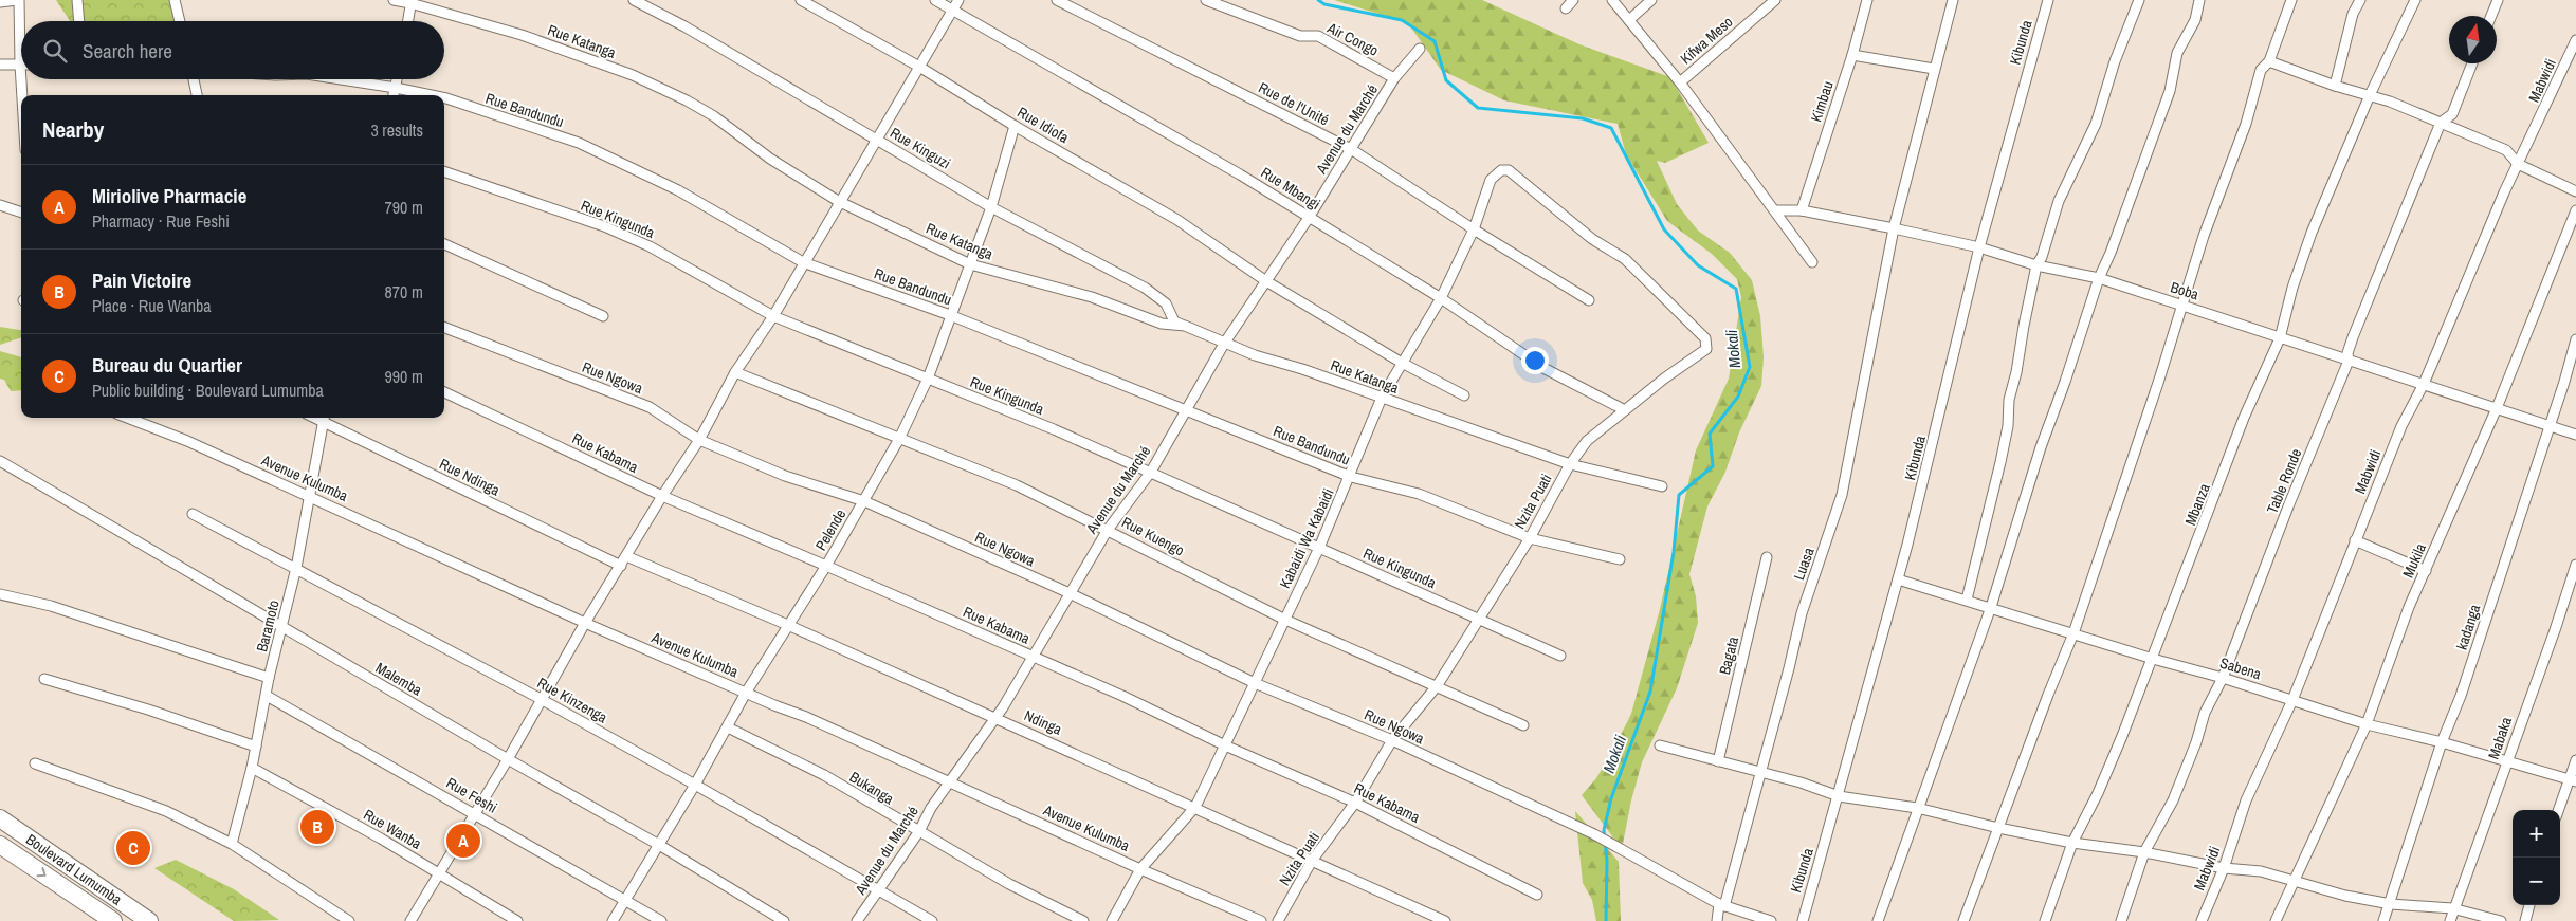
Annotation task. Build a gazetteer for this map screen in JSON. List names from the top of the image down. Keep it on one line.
{"streets":{"highway":["Boulevard Lumumba"],"street":["Air Congo","Kifwa Meso","Rue Katanga","Kibunda","Mabwidi","Kimbau","Rue de l'Unité","Rue Bandundu","Rue Idiofa","Avenue du Marché","Rue Kinguzi","Rue Mbangi","Rue Kingunda","Boba","Rue Ngowa","Rue Kabama","Rue Ndinga","Avenue Kulumba","Table Ronde","Nzita Puati","Mbanza","Pelende","Rue Kuengo","Kabaidi Wa Kabaidi","Mukila","Luasa","Baramoto","kadanga","Bagata","Sabena","Malemba","Rue Kinzenga","Ndinga","Mabaka","Bukanga","Rue Feshi","Rue Wanba"]},"crossings":[["Air Congo","Avenue du Marché"],["Rue Katanga","Avenue du Marché"],["Rue Katanga","Rue Kinguzi"],["Rue Katanga","Nzita Puati"],["Rue Katanga","Pelende"],["Rue Katanga","Kabaidi Wa Kabaidi"],["Kibunda","Boba"],["Kibunda","Sabena"],["Mabwidi","Boba"],["Mabwidi","Sabena"],["Kimbau","Boba"],["Rue de l'Unité","Avenue du Marché"],["Rue de l'Unité","Kabaidi Wa Kabaidi"],["Rue Bandundu","Avenue du Marché"],["Rue Bandundu","Nzita Puati"],["Rue Bandundu","Pelende"],["Rue Bandundu","Kabaidi Wa Kabaidi"],["Rue Idiofa","Avenue du Marché"],["Rue Idiofa","Pelende"],["Rue Idiofa","Kabaidi Wa Kabaidi"],["Avenue du Marché","Rue Mbangi"],["Avenue du Marché","Rue Kingunda"],["Avenue du Marché","Rue Ngowa"],["Avenue du Marché","Rue Kabama"],["Avenue du Marché","Avenue Kulumba"],["Avenue du Marché","Rue Kuengo"],["Avenue du Marché","Rue Kinzenga"],["Avenue du Marché","Ndinga"],["Avenue du Marché","Bukanga"],["Rue Kinguzi","Pelende"],["Rue Mbangi","Nzita Puati"],["Rue Mbangi","Kabaidi Wa Kabaidi"],["Rue Kingunda","Nzita Puati"],["Rue Kingunda","Pelende"],["Rue Kingunda","Kabaidi Wa Kabaidi"],["Boba","Table Ronde"],["Boba","Mbanza"],["Boba","Mukila"],["Boba","Luasa"],["Boba","kadanga"],["Rue Ngowa","Nzita Puati"],["Rue Ngowa","Pelende"],["Rue Ngowa","Kabaidi Wa Kabaidi"],["Rue Ngowa","Luasa"],["Rue Kabama","Nzita Puati"],["Rue Kabama","Pelende"],["Rue Kabama","Kabaidi Wa Kabaidi"],["Rue Ndinga","Baramoto"],["Avenue Kulumba","Pelende"],["Avenue Kulumba","Kabaidi Wa Kabaidi"],["Avenue Kulumba","Baramoto"],["Table Ronde","Sabena"],["Nzita Puati","Rue Kuengo"],["Nzita Puati","Kabaidi Wa Kabaidi"],["Nzita Puati","Ndinga"],["Mbanza","Sabena"],["Pelende","Rue Kuengo"],["Pelende","Malemba"],["Pelende","Rue Kinzenga"],["Pelende","Ndinga"],["Pelende","Bukanga"],["Pelende","Rue Feshi"],["Rue Kuengo","Kabaidi Wa Kabaidi"],["Kabaidi Wa Kabaidi","Ndinga"],["Mukila","Sabena"],["Baramoto","Malemba"],["Baramoto","Rue Kinzenga"],["Baramoto","Rue Feshi"],["Baramoto","Rue Wanba"],["kadanga","Sabena"],["Sabena","Mabaka"]],"water":["Mokali"],"north":"top","page":{"search":"Search here","heading":["Nearby","3 results"],"list":[{"mark":"A","name":"Miriolive Pharmacie","note":"Pharmacy · Rue Feshi","value":"790 m"},{"mark":"B","name":"Pain Victoire","note":"Place · Rue Wanba","value":"870 m"},{"mark":"C","name":"Bureau du Quartier","note":"Public building · Boulevard Lumumba","value":"990 m"}],"pins":["B","A","C"],"map_buttons":["+","−"]}}
